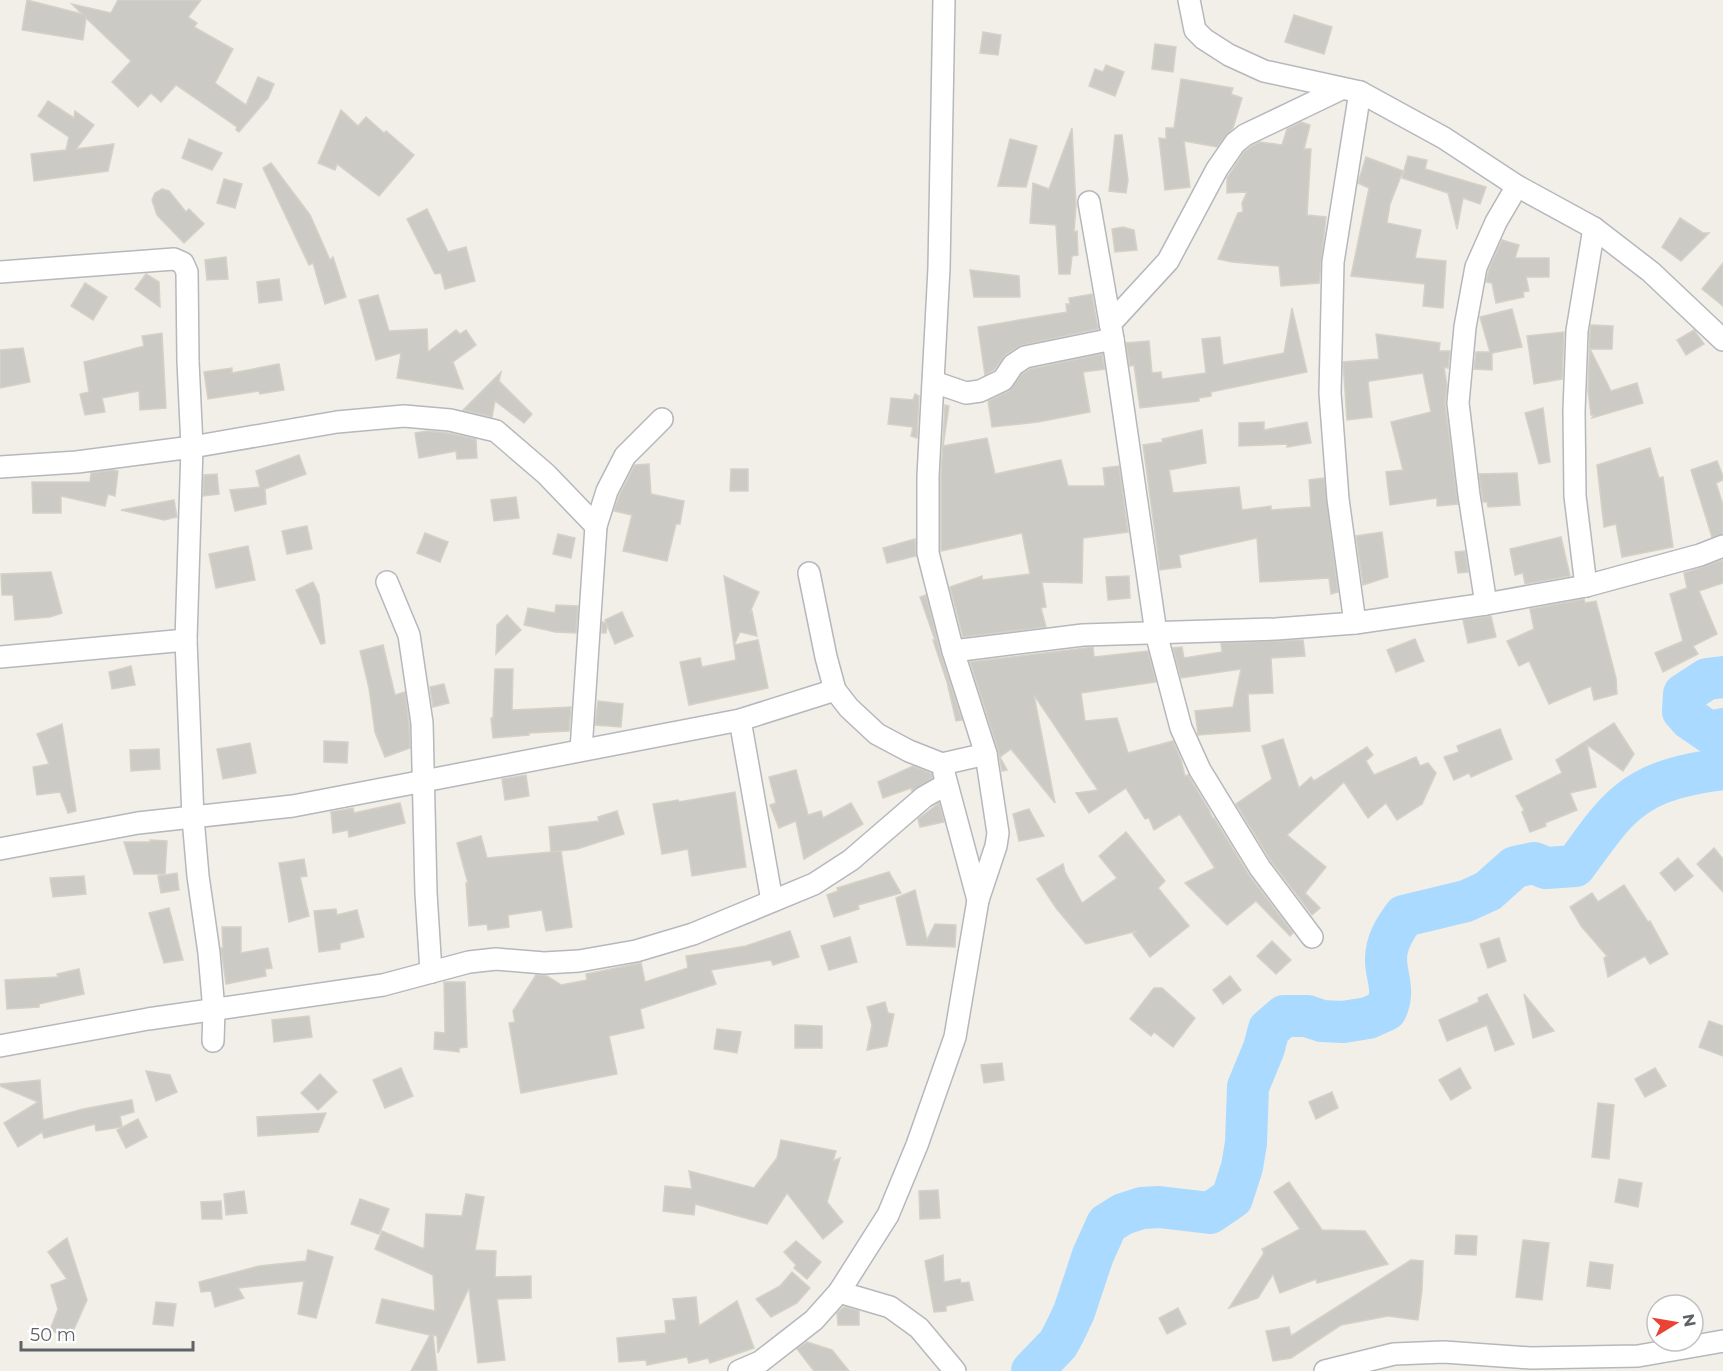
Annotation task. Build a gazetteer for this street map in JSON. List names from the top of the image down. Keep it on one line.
{"scale_bar":"50 m","north":"right"}
